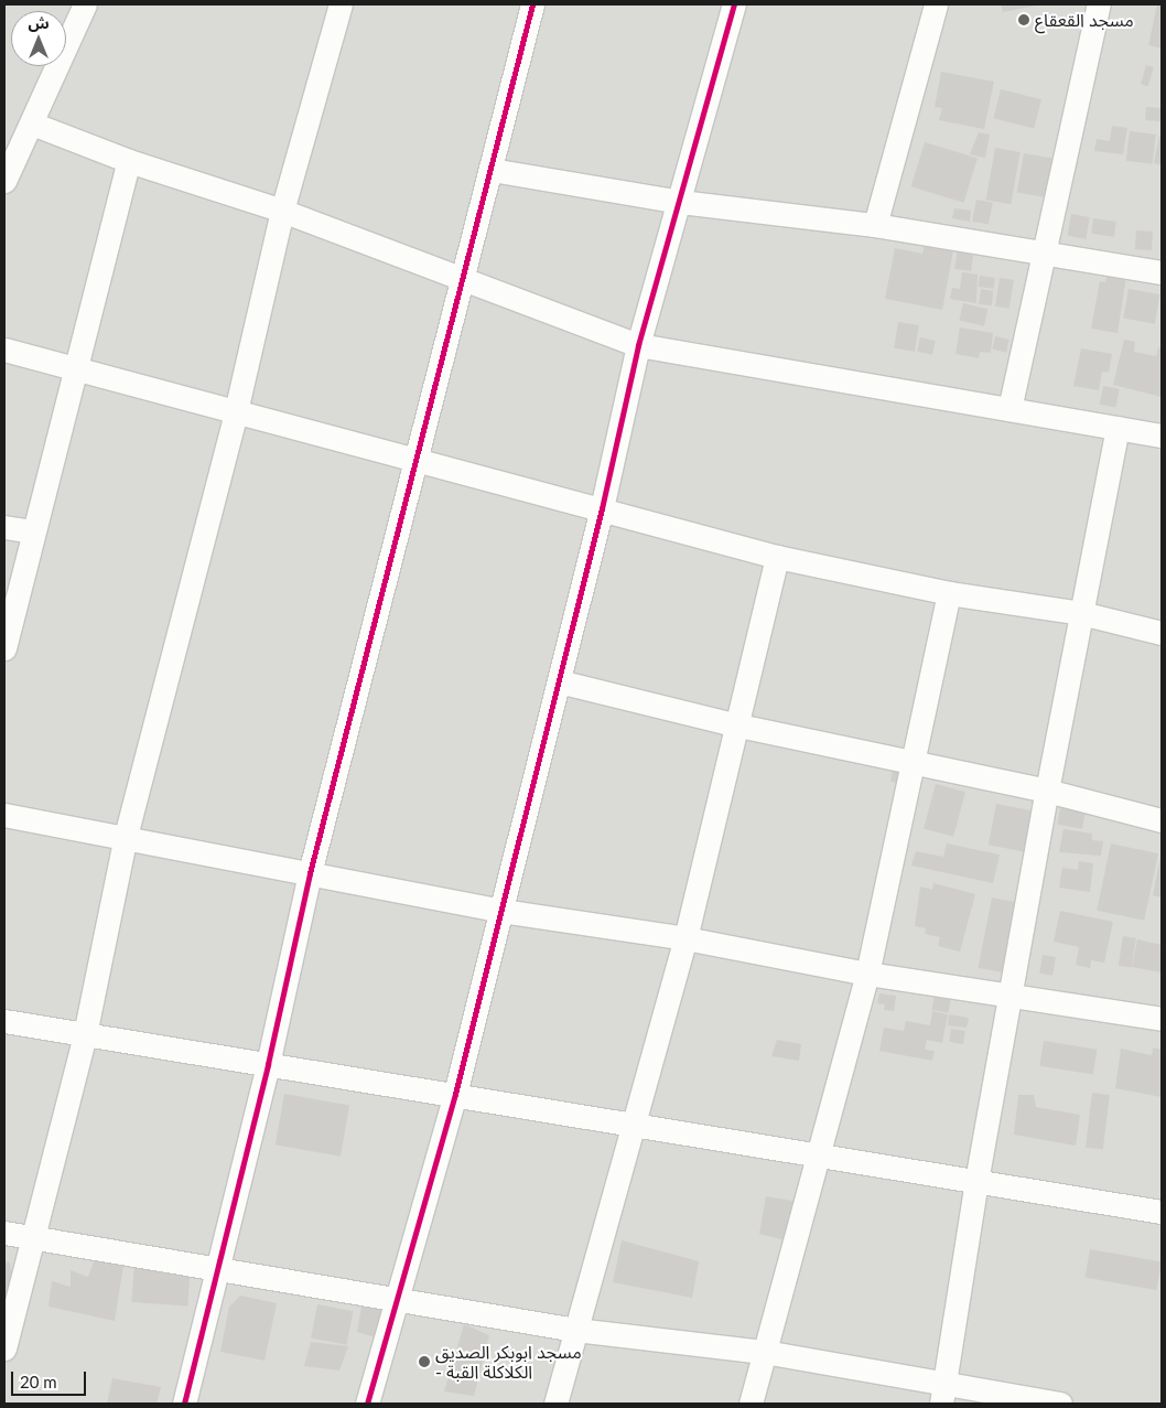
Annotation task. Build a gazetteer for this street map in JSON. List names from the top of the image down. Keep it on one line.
{"places":["مسجد القعقاع","مسجد ابوبكر الصديق - الكلاكلة القبة"],"scale_bar":"20 m","north":"top"}
